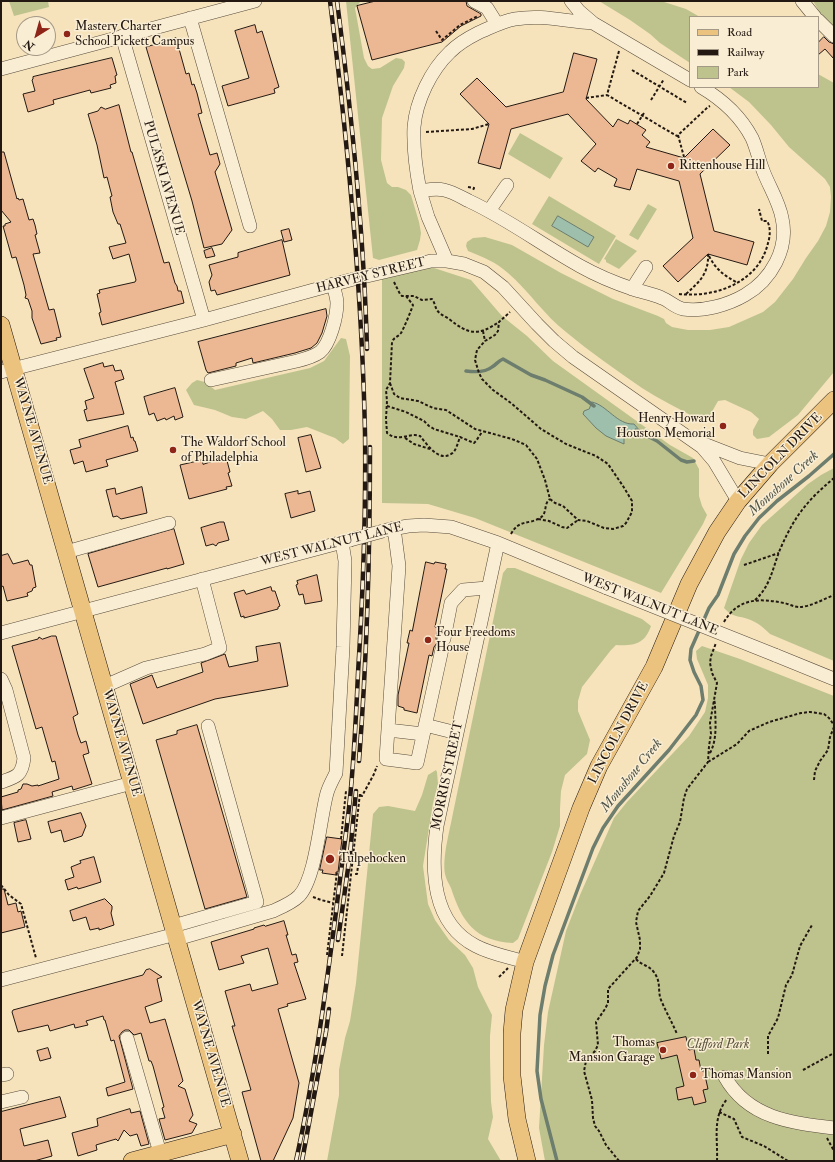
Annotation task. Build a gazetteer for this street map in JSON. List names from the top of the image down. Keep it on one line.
{"streets":{"main road":["WAYNE AVENUE","LINCOLN DRIVE"],"street":["PULASKI AVENUE","HARVEY STREET","WEST WALNUT LANE","MORRIS STREET"]},"crossings":[["PULASKI AVENUE","HARVEY STREET"],["HARVEY STREET","WAYNE AVENUE"],["HARVEY STREET","LINCOLN DRIVE"],["WAYNE AVENUE","WEST WALNUT LANE"],["LINCOLN DRIVE","MORRIS STREET"],["WEST WALNUT LANE","MORRIS STREET"]],"water":["Monoshone Creek"],"parks":["Clifford Park"],"places":["Mastery Charter School Pickett Campus","Rittenhouse Hill","Henry Howard Houston Memorial","The Waldorf School of Philadelphia","Four Freedoms House","Tulpehocken","Thomas Mansion Garage","Thomas Mansion"],"legend":["Road","Railway","Park"],"north":"bottom left"}
